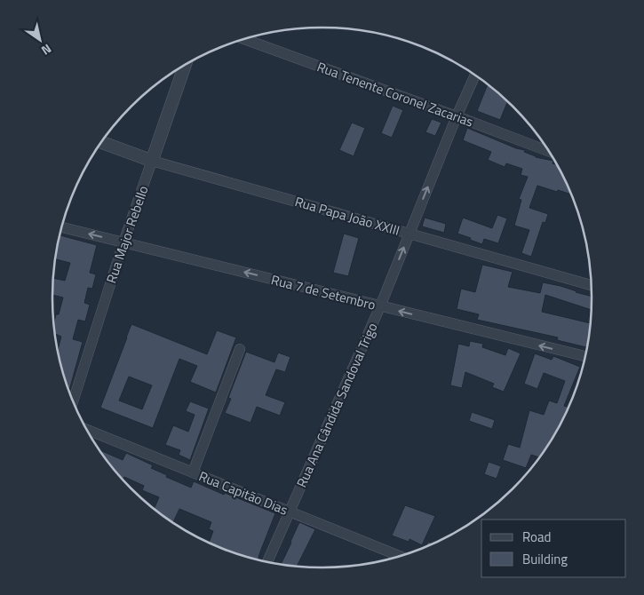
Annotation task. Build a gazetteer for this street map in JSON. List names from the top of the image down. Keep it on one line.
{"streets":{"street":["Rua Tenente Coronel Zacarias","Rua Papa João XXIII","Rua Major Rebello","Rua 7 de Setembro","Rua Ana Cândida Sandoval Trigo","Rua Capitão Dias"]},"crossings":[["Rua Tenente Coronel Zacarias","Rua Ana Cândida Sandoval Trigo"],["Rua Papa João XXIII","Rua Major Rebello"],["Rua Papa João XXIII","Rua Ana Cândida Sandoval Trigo"],["Rua Major Rebello","Rua 7 de Setembro"],["Rua 7 de Setembro","Rua Ana Cândida Sandoval Trigo"],["Rua Ana Cândida Sandoval Trigo","Rua Capitão Dias"]],"one_way":["Rua 7 de Setembro","Rua Ana Cândida Sandoval Trigo"],"legend":["Road","Building"],"north":"bottom right"}
